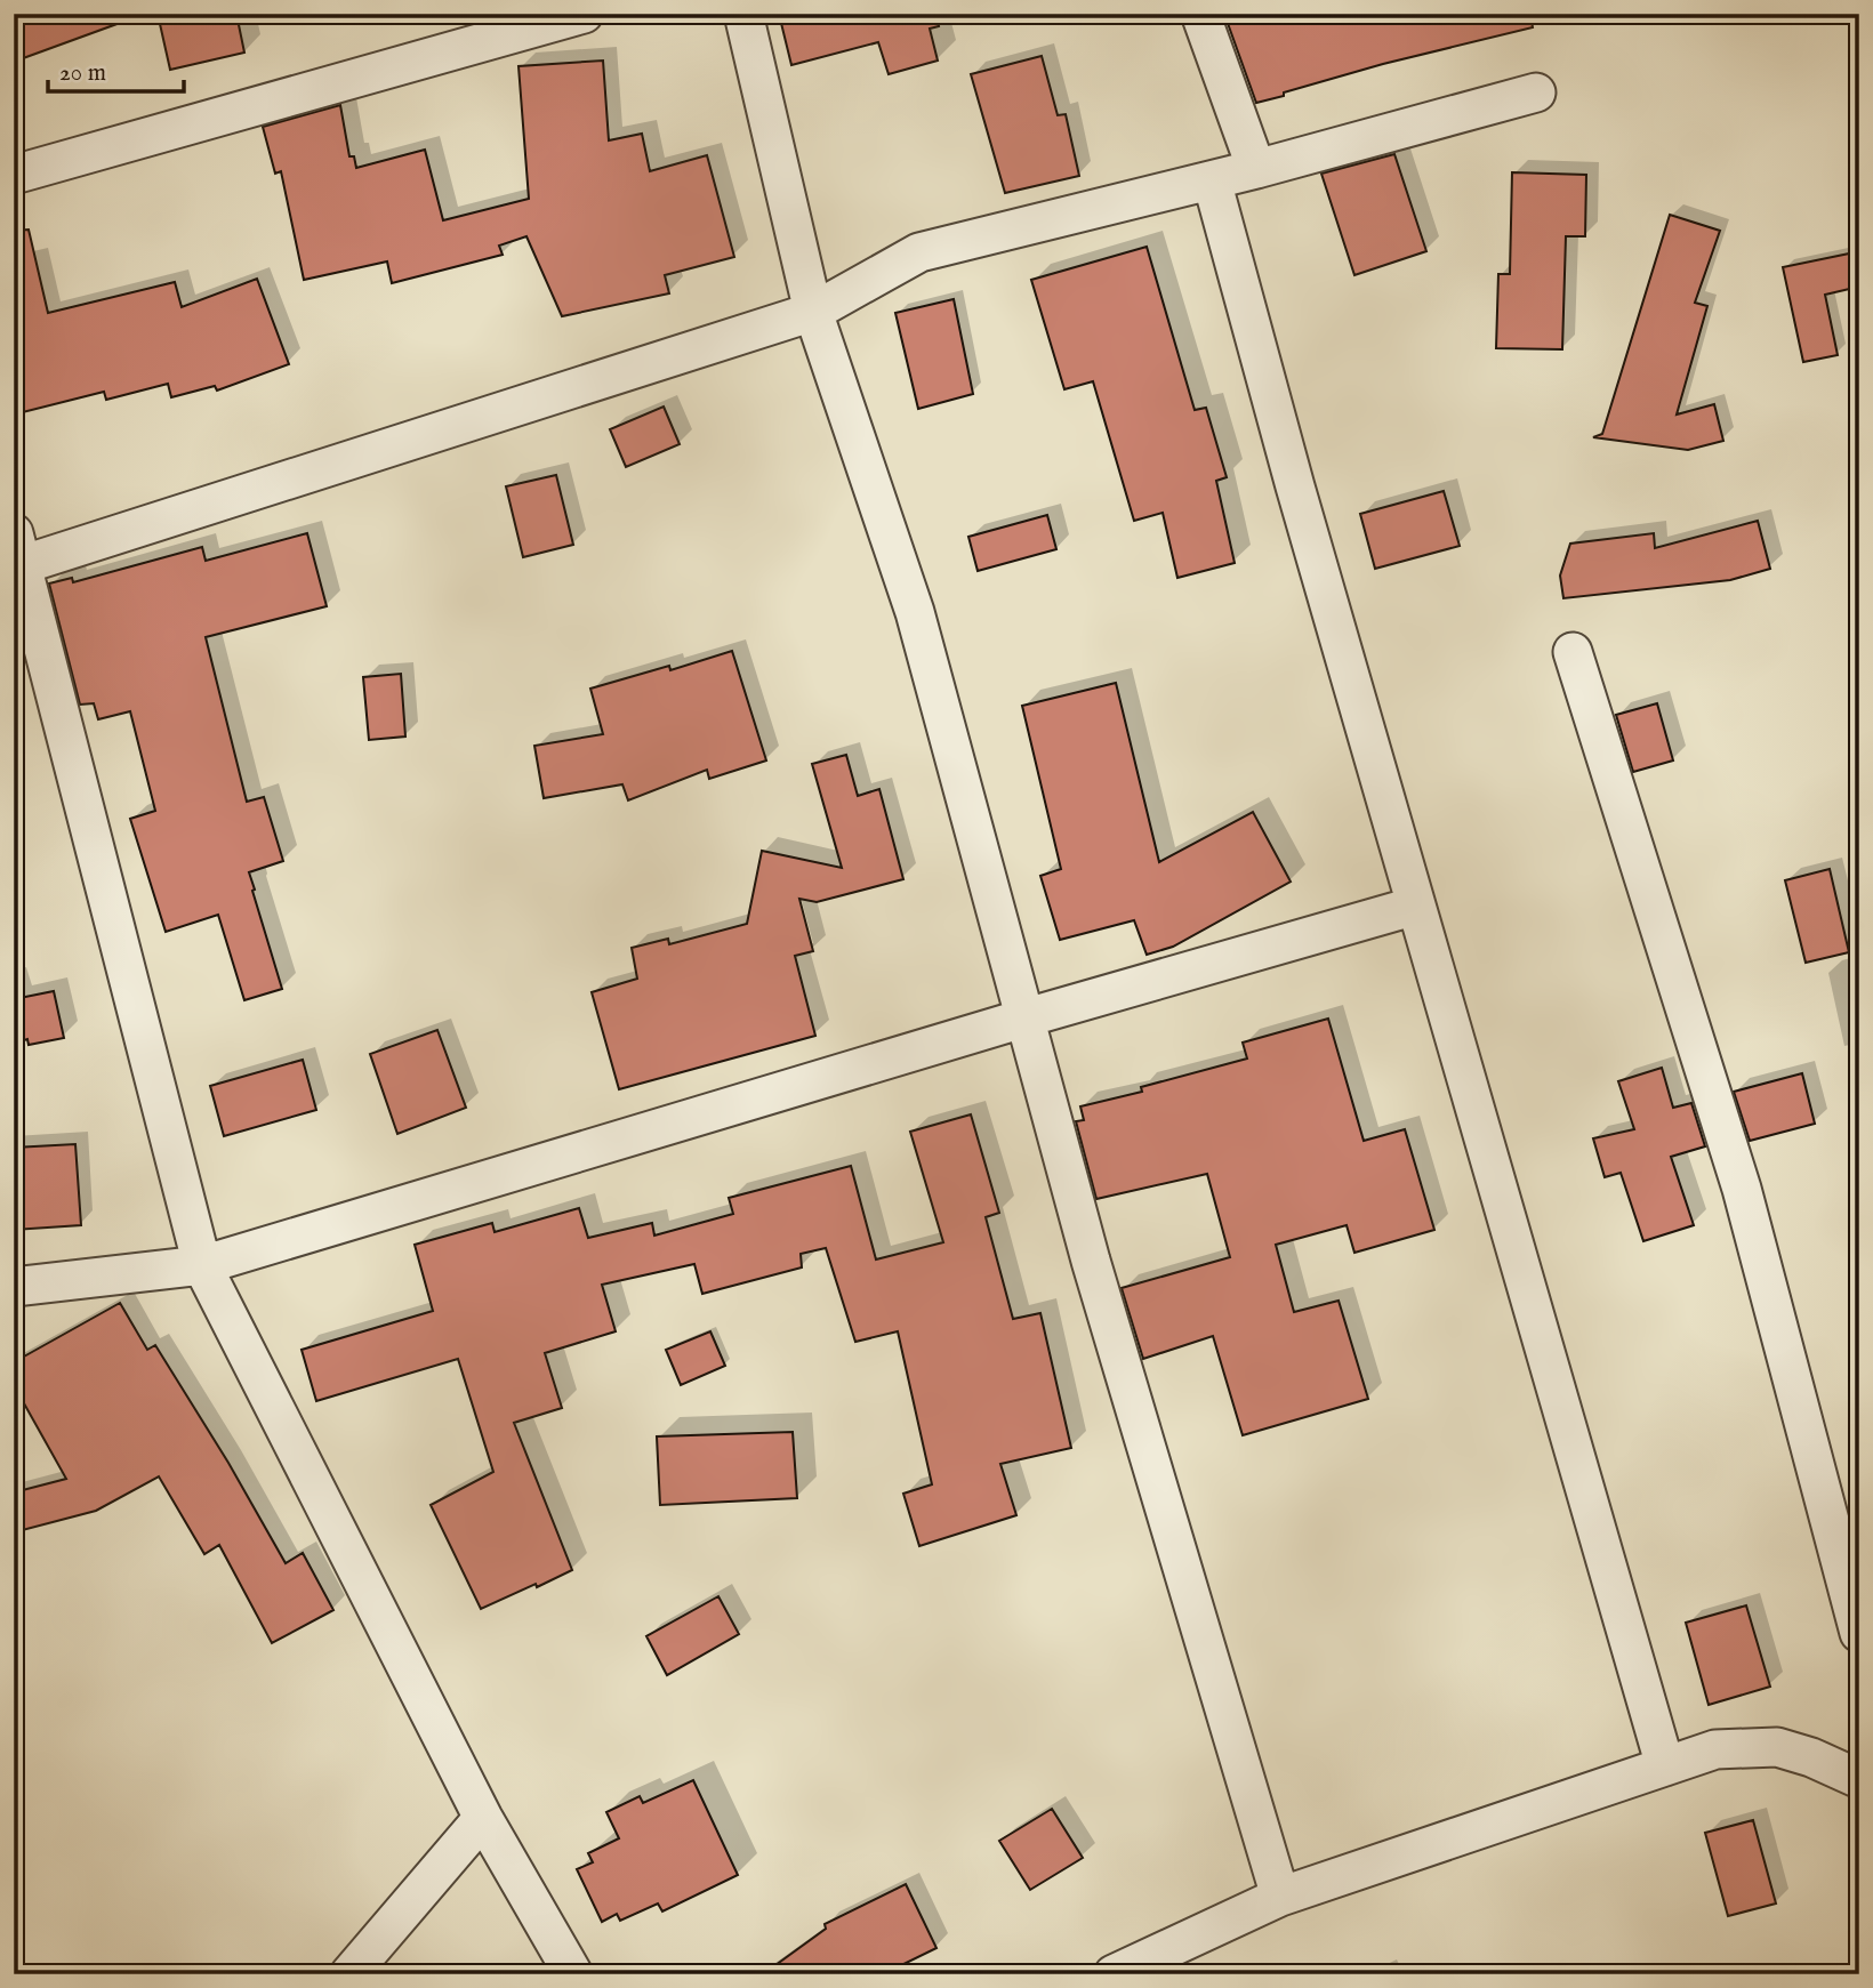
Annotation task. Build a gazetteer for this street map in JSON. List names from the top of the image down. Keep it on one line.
{"scale_bar":"20 m"}
